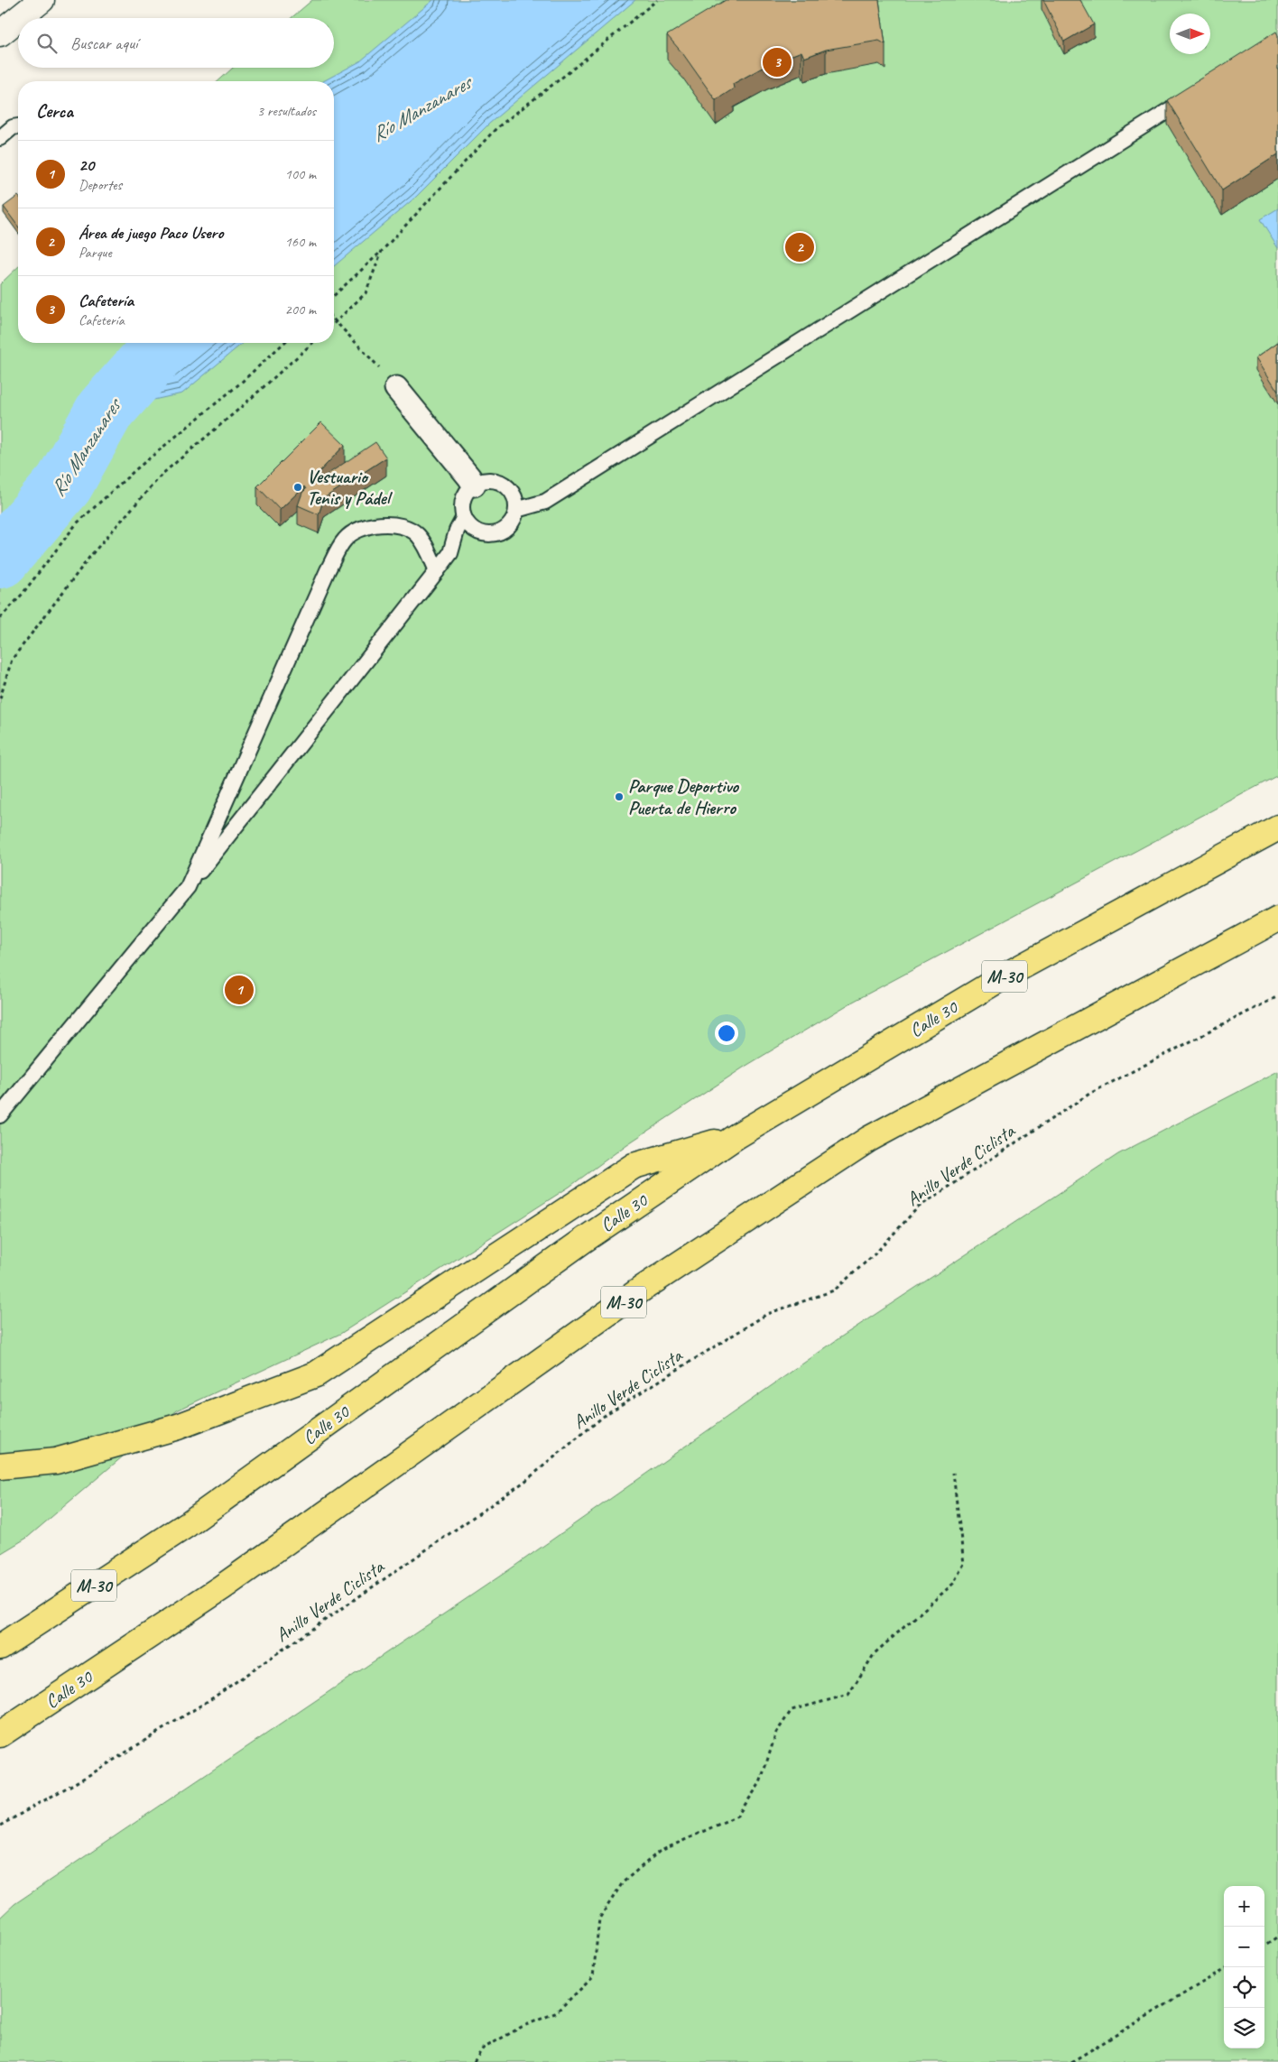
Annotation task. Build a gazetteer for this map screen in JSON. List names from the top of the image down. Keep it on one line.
{"streets":{"highway":["M-30","Calle 30"],"path":["Anillo Verde Ciclista"]},"water":["Río Manzanares"],"places":["Vestuario Tenis y Pádel","Parque Deportivo Puerta de Hierro"],"north":"right","page":{"search":"Buscar aquí","pins":["3","2","1"],"heading":["Cerca","3 resultados"],"list":[{"mark":"1","name":"20","note":"Deportes","value":"100 m"},{"mark":"2","name":"Área de juego Paco Usero","note":"Parque","value":"160 m"},{"mark":"3","name":"Cafetería","note":"Cafetería","value":"200 m"}],"map_buttons":["+","−"]}}
